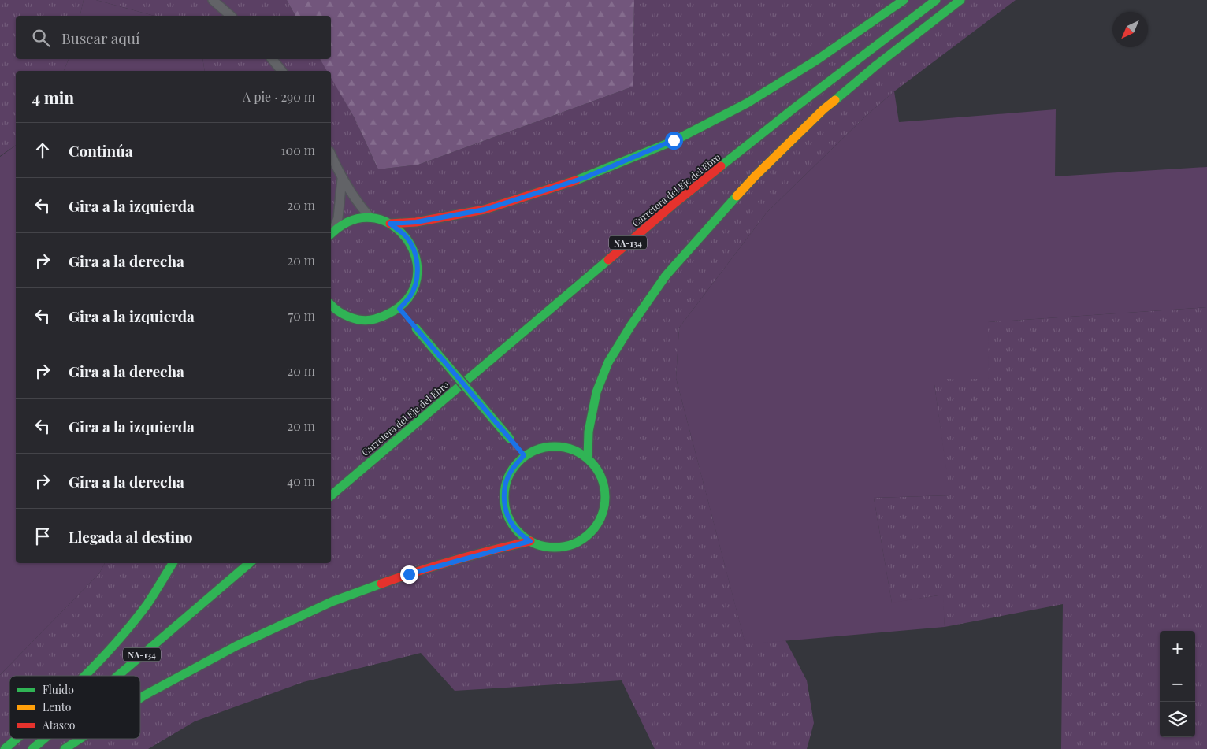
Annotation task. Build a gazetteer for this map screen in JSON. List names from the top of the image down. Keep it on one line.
{"streets":{"main road":["Carretera del Eje del Ebro","NA-134"]},"legend":["Fluido","Lento","Atasco"],"north":"bottom left","page":{"search":"Buscar aquí","heading":["4 min","A pie · 290 m"],"list":[["Continúa","100 m"],["Gira a la izquierda","20 m"],["Gira a la derecha","20 m"],["Gira a la izquierda","70 m"],["Gira a la derecha","20 m"],["Gira a la izquierda","20 m"],["Gira a la derecha","40 m"],"Llegada al destino"],"map_buttons":["+","−"]}}
